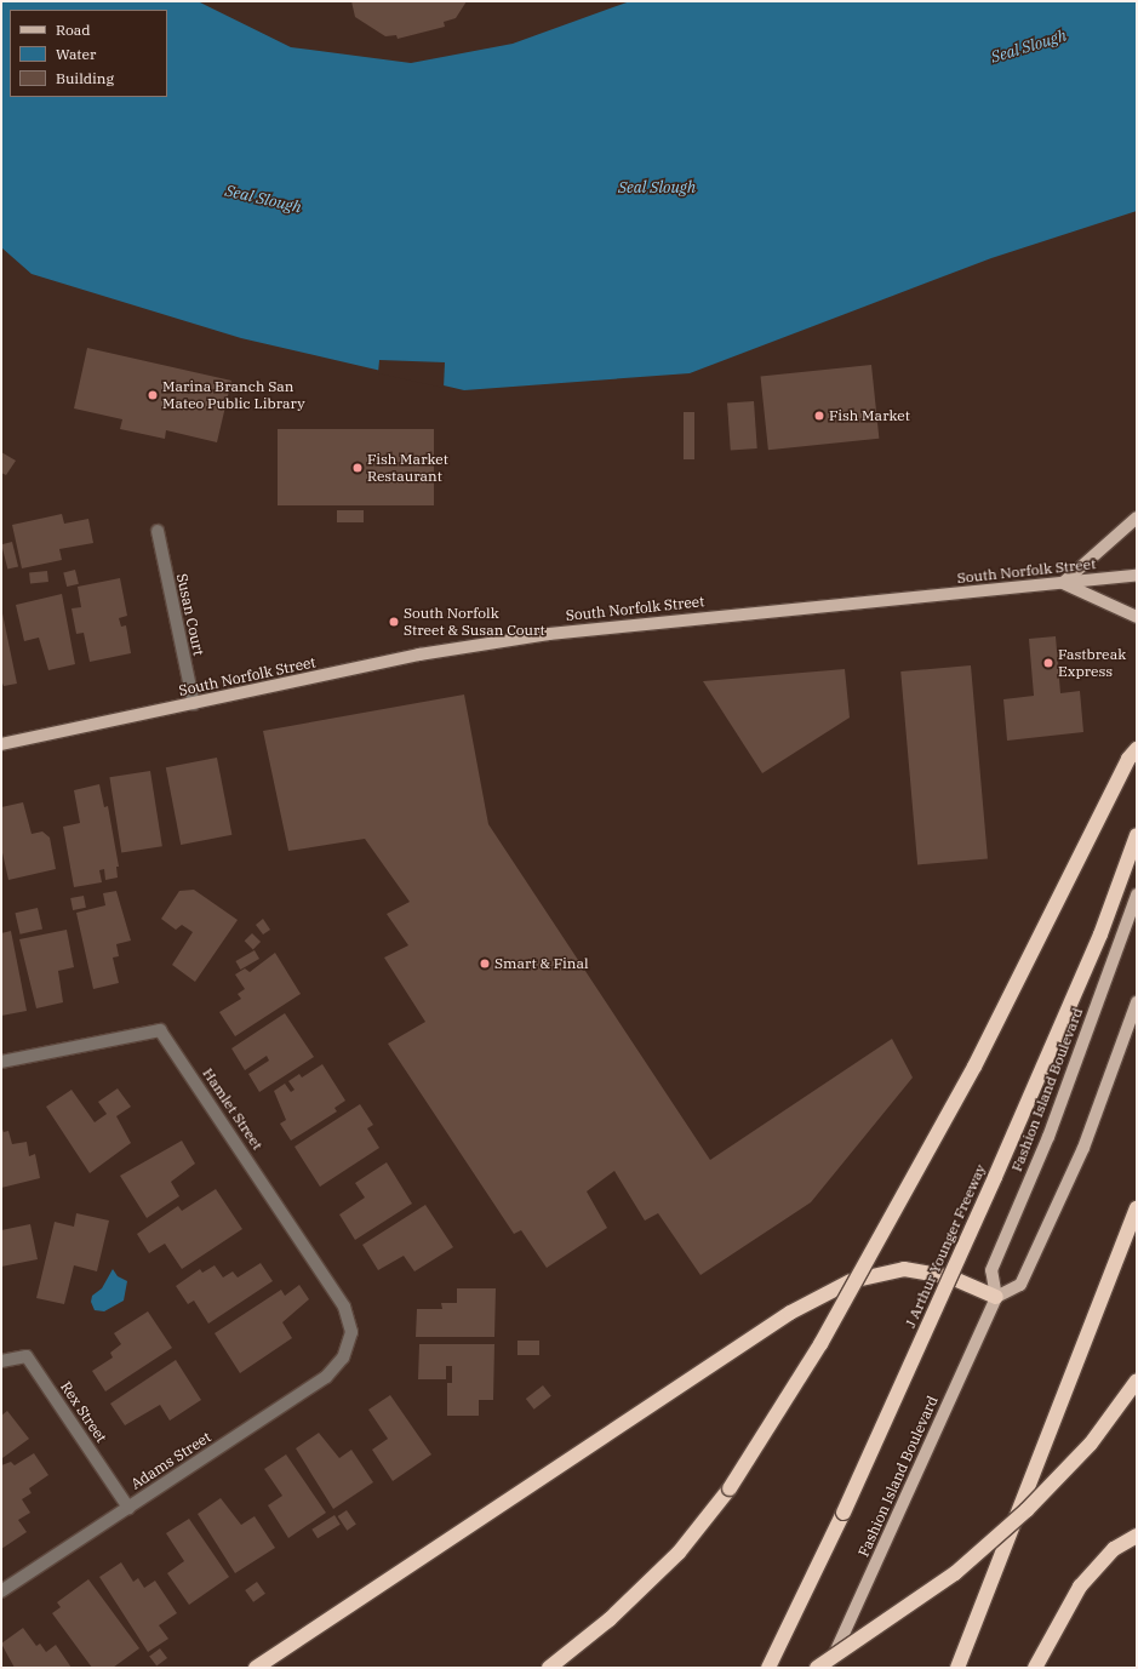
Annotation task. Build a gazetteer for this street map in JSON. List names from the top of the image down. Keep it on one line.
{"streets":{"highway":["J Arthur Younger Freeway"],"main road":["South Norfolk Street","Fashion Island Boulevard"],"street":["Susan Court","Hamlet Street","Rex Street","Adams Street"]},"crossings":[["South Norfolk Street","Susan Court"],["Hamlet Street","Adams Street"],["Rex Street","Adams Street"]],"water":["Seal Slough"],"places":["Marina Branch San Mateo Public Library","Fish Market","Fish Market Restaurant","South Norfolk Street & Susan Court","Fastbreak Express","Smart & Final"],"legend":["Road","Water","Building"]}
